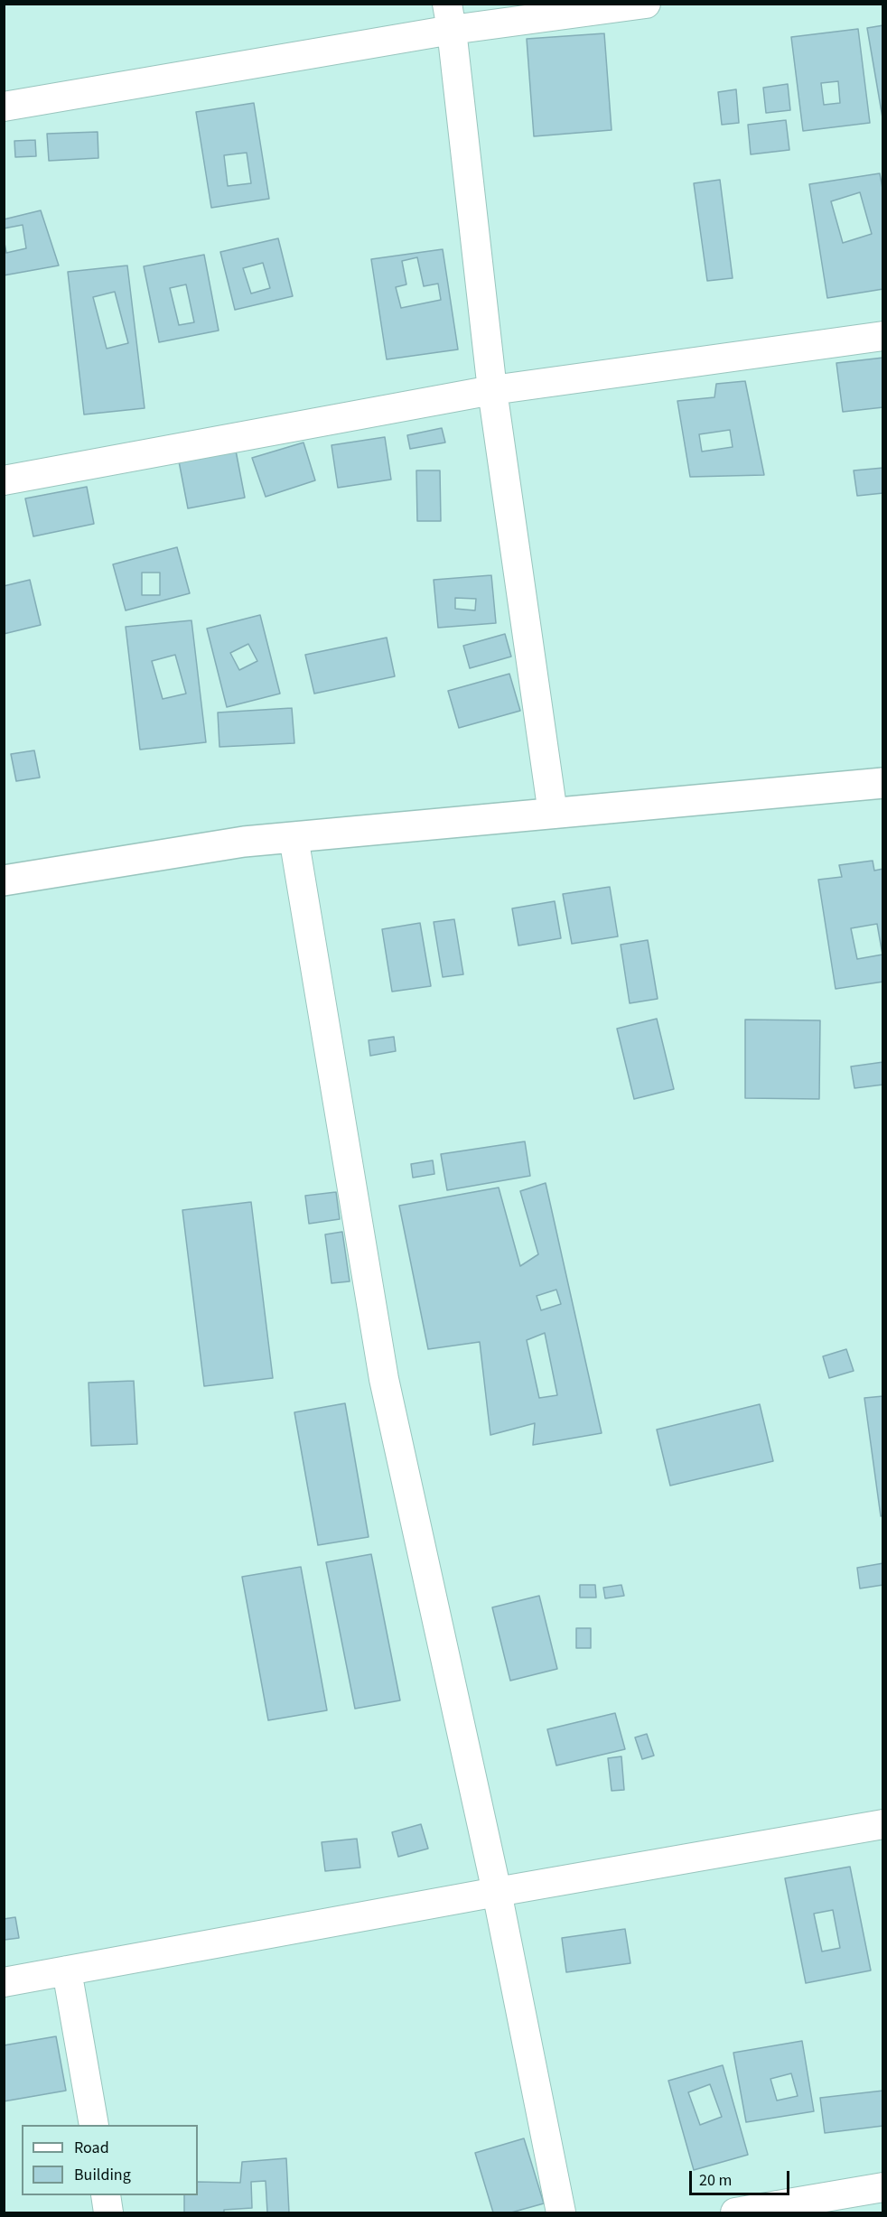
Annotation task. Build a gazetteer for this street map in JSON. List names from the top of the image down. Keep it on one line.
{"legend":["Road","Building"],"scale_bar":"20 m"}
